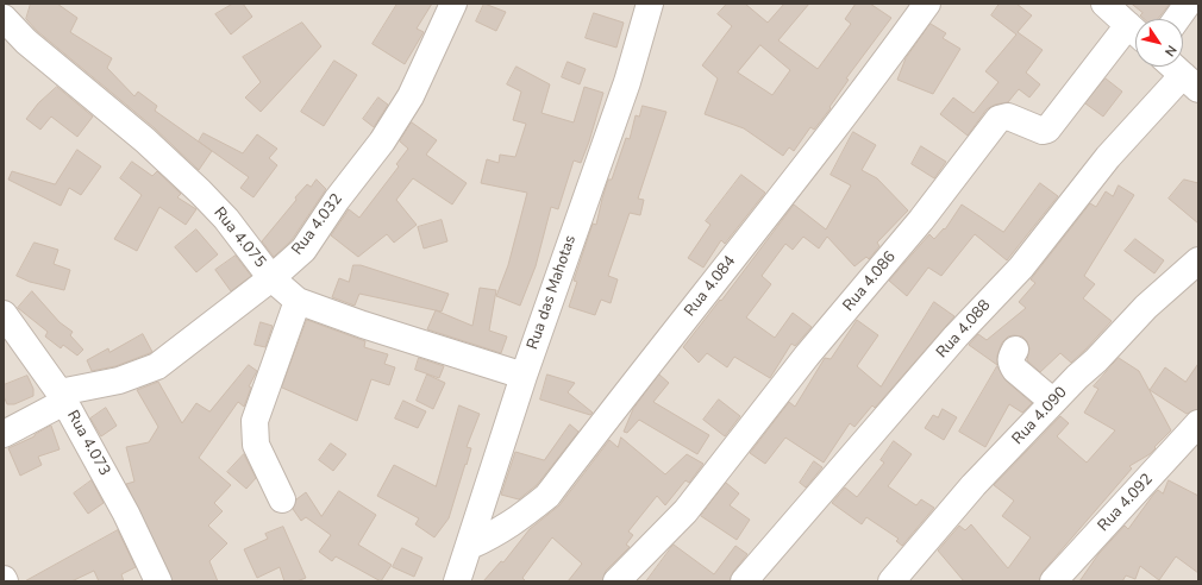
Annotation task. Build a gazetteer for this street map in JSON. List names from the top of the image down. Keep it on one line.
{"streets":{"street":["Rua 4.032","Rua 4.075","Rua 4.086","Rua 4.084","Rua das Mahotas","Rua 4.088","Rua 4.090","Rua 4.073","Rua 4.092"]},"crossings":[["Rua 4.032","Rua 4.075"],["Rua 4.032","Rua 4.073"],["Rua 4.075","Rua das Mahotas"],["Rua 4.084","Rua das Mahotas"]],"north":"bottom right"}
